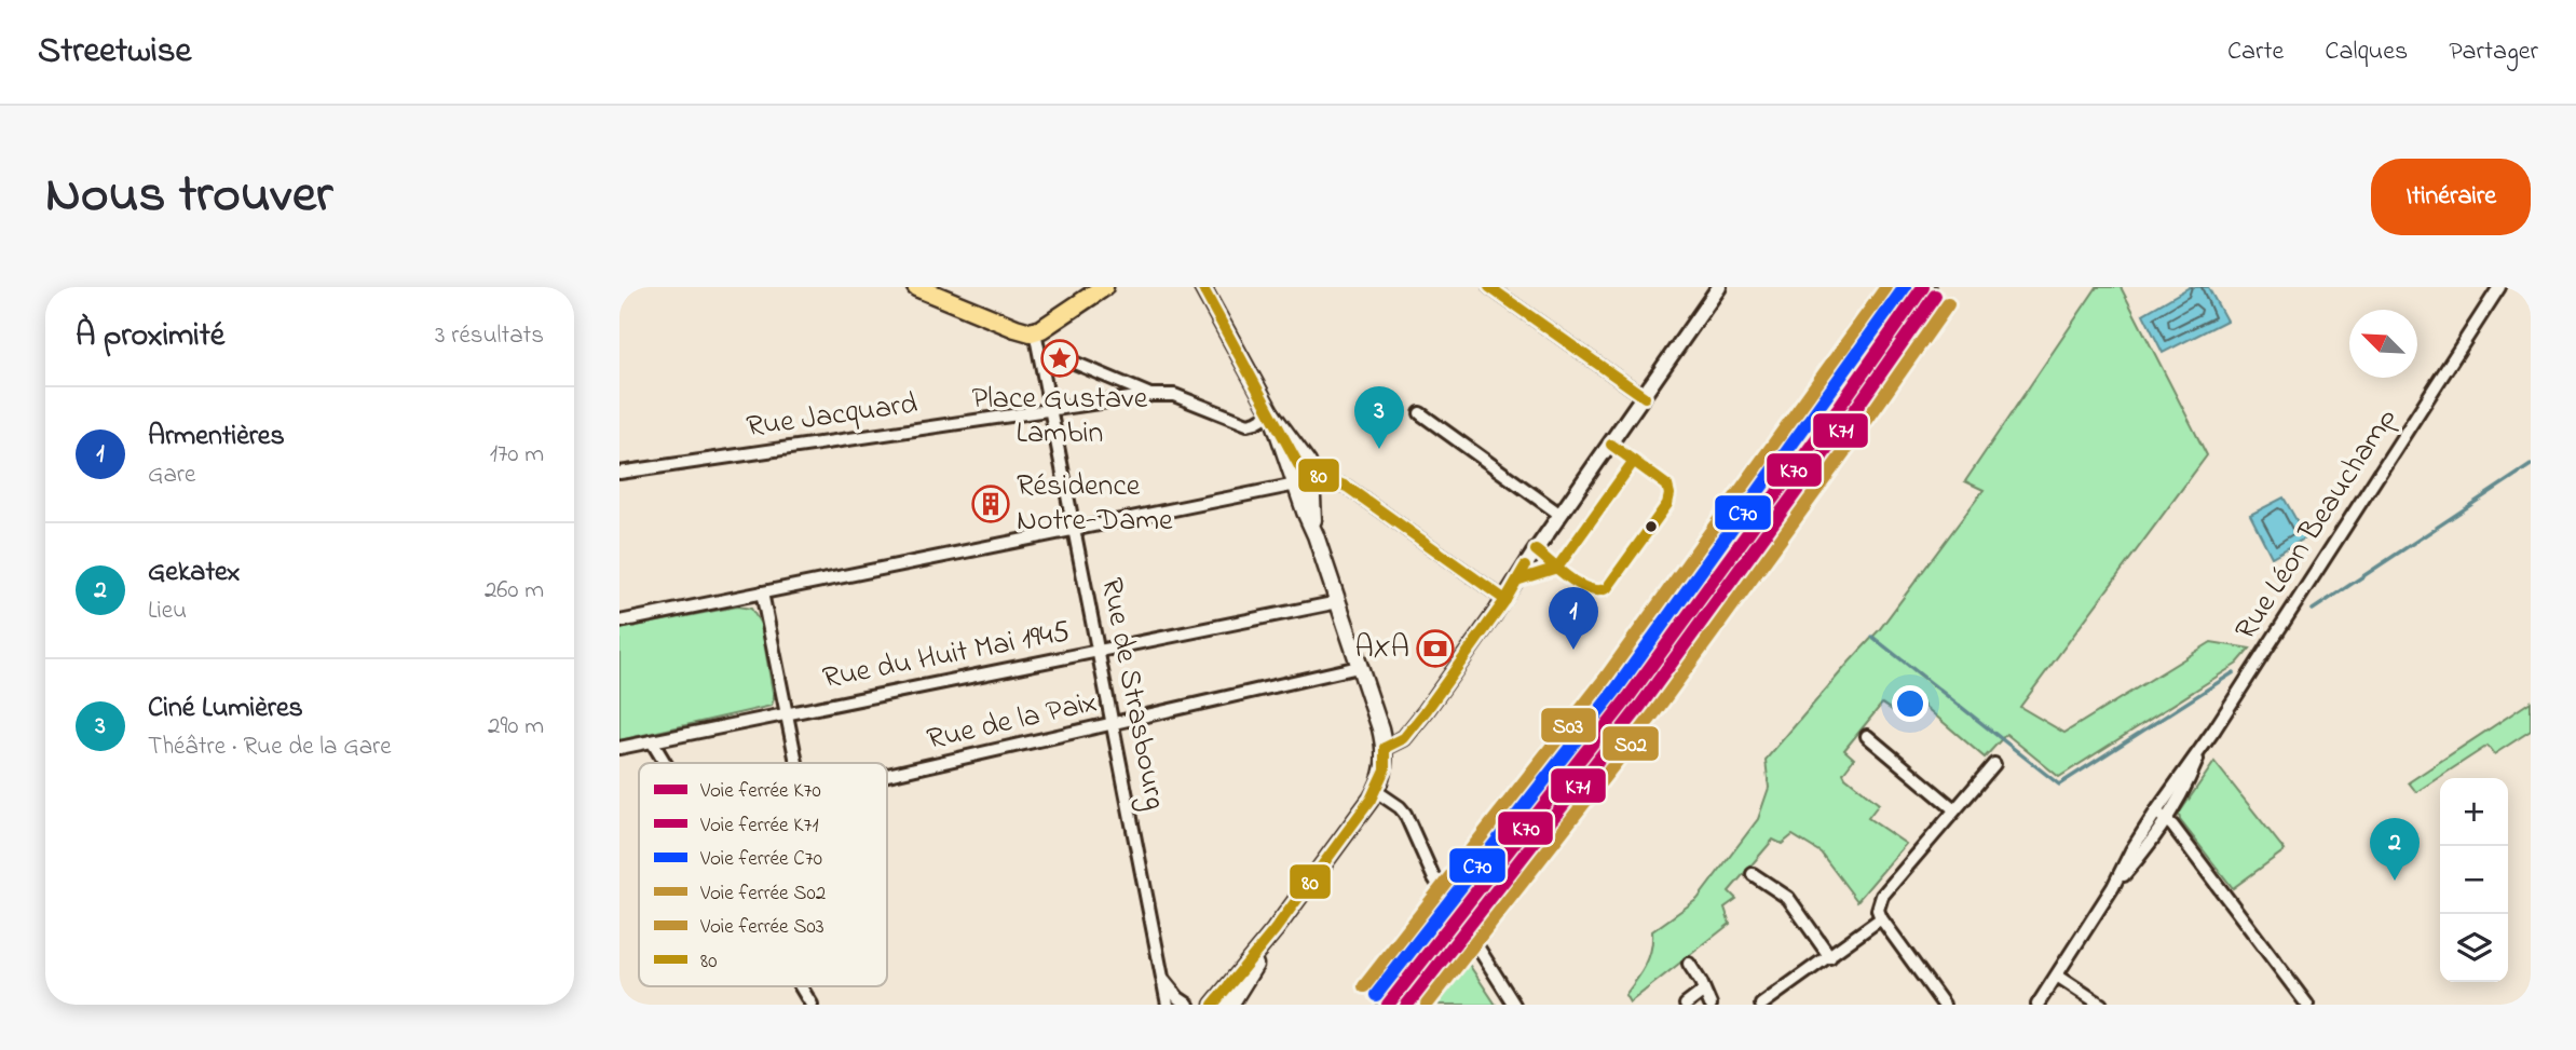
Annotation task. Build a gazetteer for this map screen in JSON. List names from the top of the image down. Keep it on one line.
{"streets":{"street":["Rue Jacquard","Rue Léon Beauchamp","Rue du Huit Mai 1945","Rue de Strasbourg","Rue de la Paix"]},"crossings":[["Rue Jacquard","Rue de Strasbourg"],["Rue du Huit Mai 1945","Rue de Strasbourg"],["Rue du Huit Mai 1945","Rue de la Paix"],["Rue de Strasbourg","Rue de la Paix"]],"places":{"place":["Place Gustave Lambin"],"building":["Résidence Notre-Dame"],"bank":["AXA"]},"lines":["rail line K70","rail line C70","rail line S03","transit line 80","rail line K71","rail line S02"],"legend":["Voie ferrée K70","Voie ferrée K71","Voie ferrée C70","Voie ferrée S02","Voie ferrée S03","80"],"north":"top left","page":{"header":"Streetwise","nav":["Carte","Calques","Partager"],"title":"Nous trouver","buttons":"Itinéraire","heading":["À proximité","3 résultats"],"list":[{"mark":"1","name":"Armentières","note":"Gare","value":"170 m"},{"mark":"2","name":"Gekatex","note":"Lieu","value":"260 m"},{"mark":"3","name":"Ciné Lumières","note":"Théâtre · Rue de la Gare","value":"290 m"}],"pins":["3","1","2"],"map_buttons":["+","−"]}}
